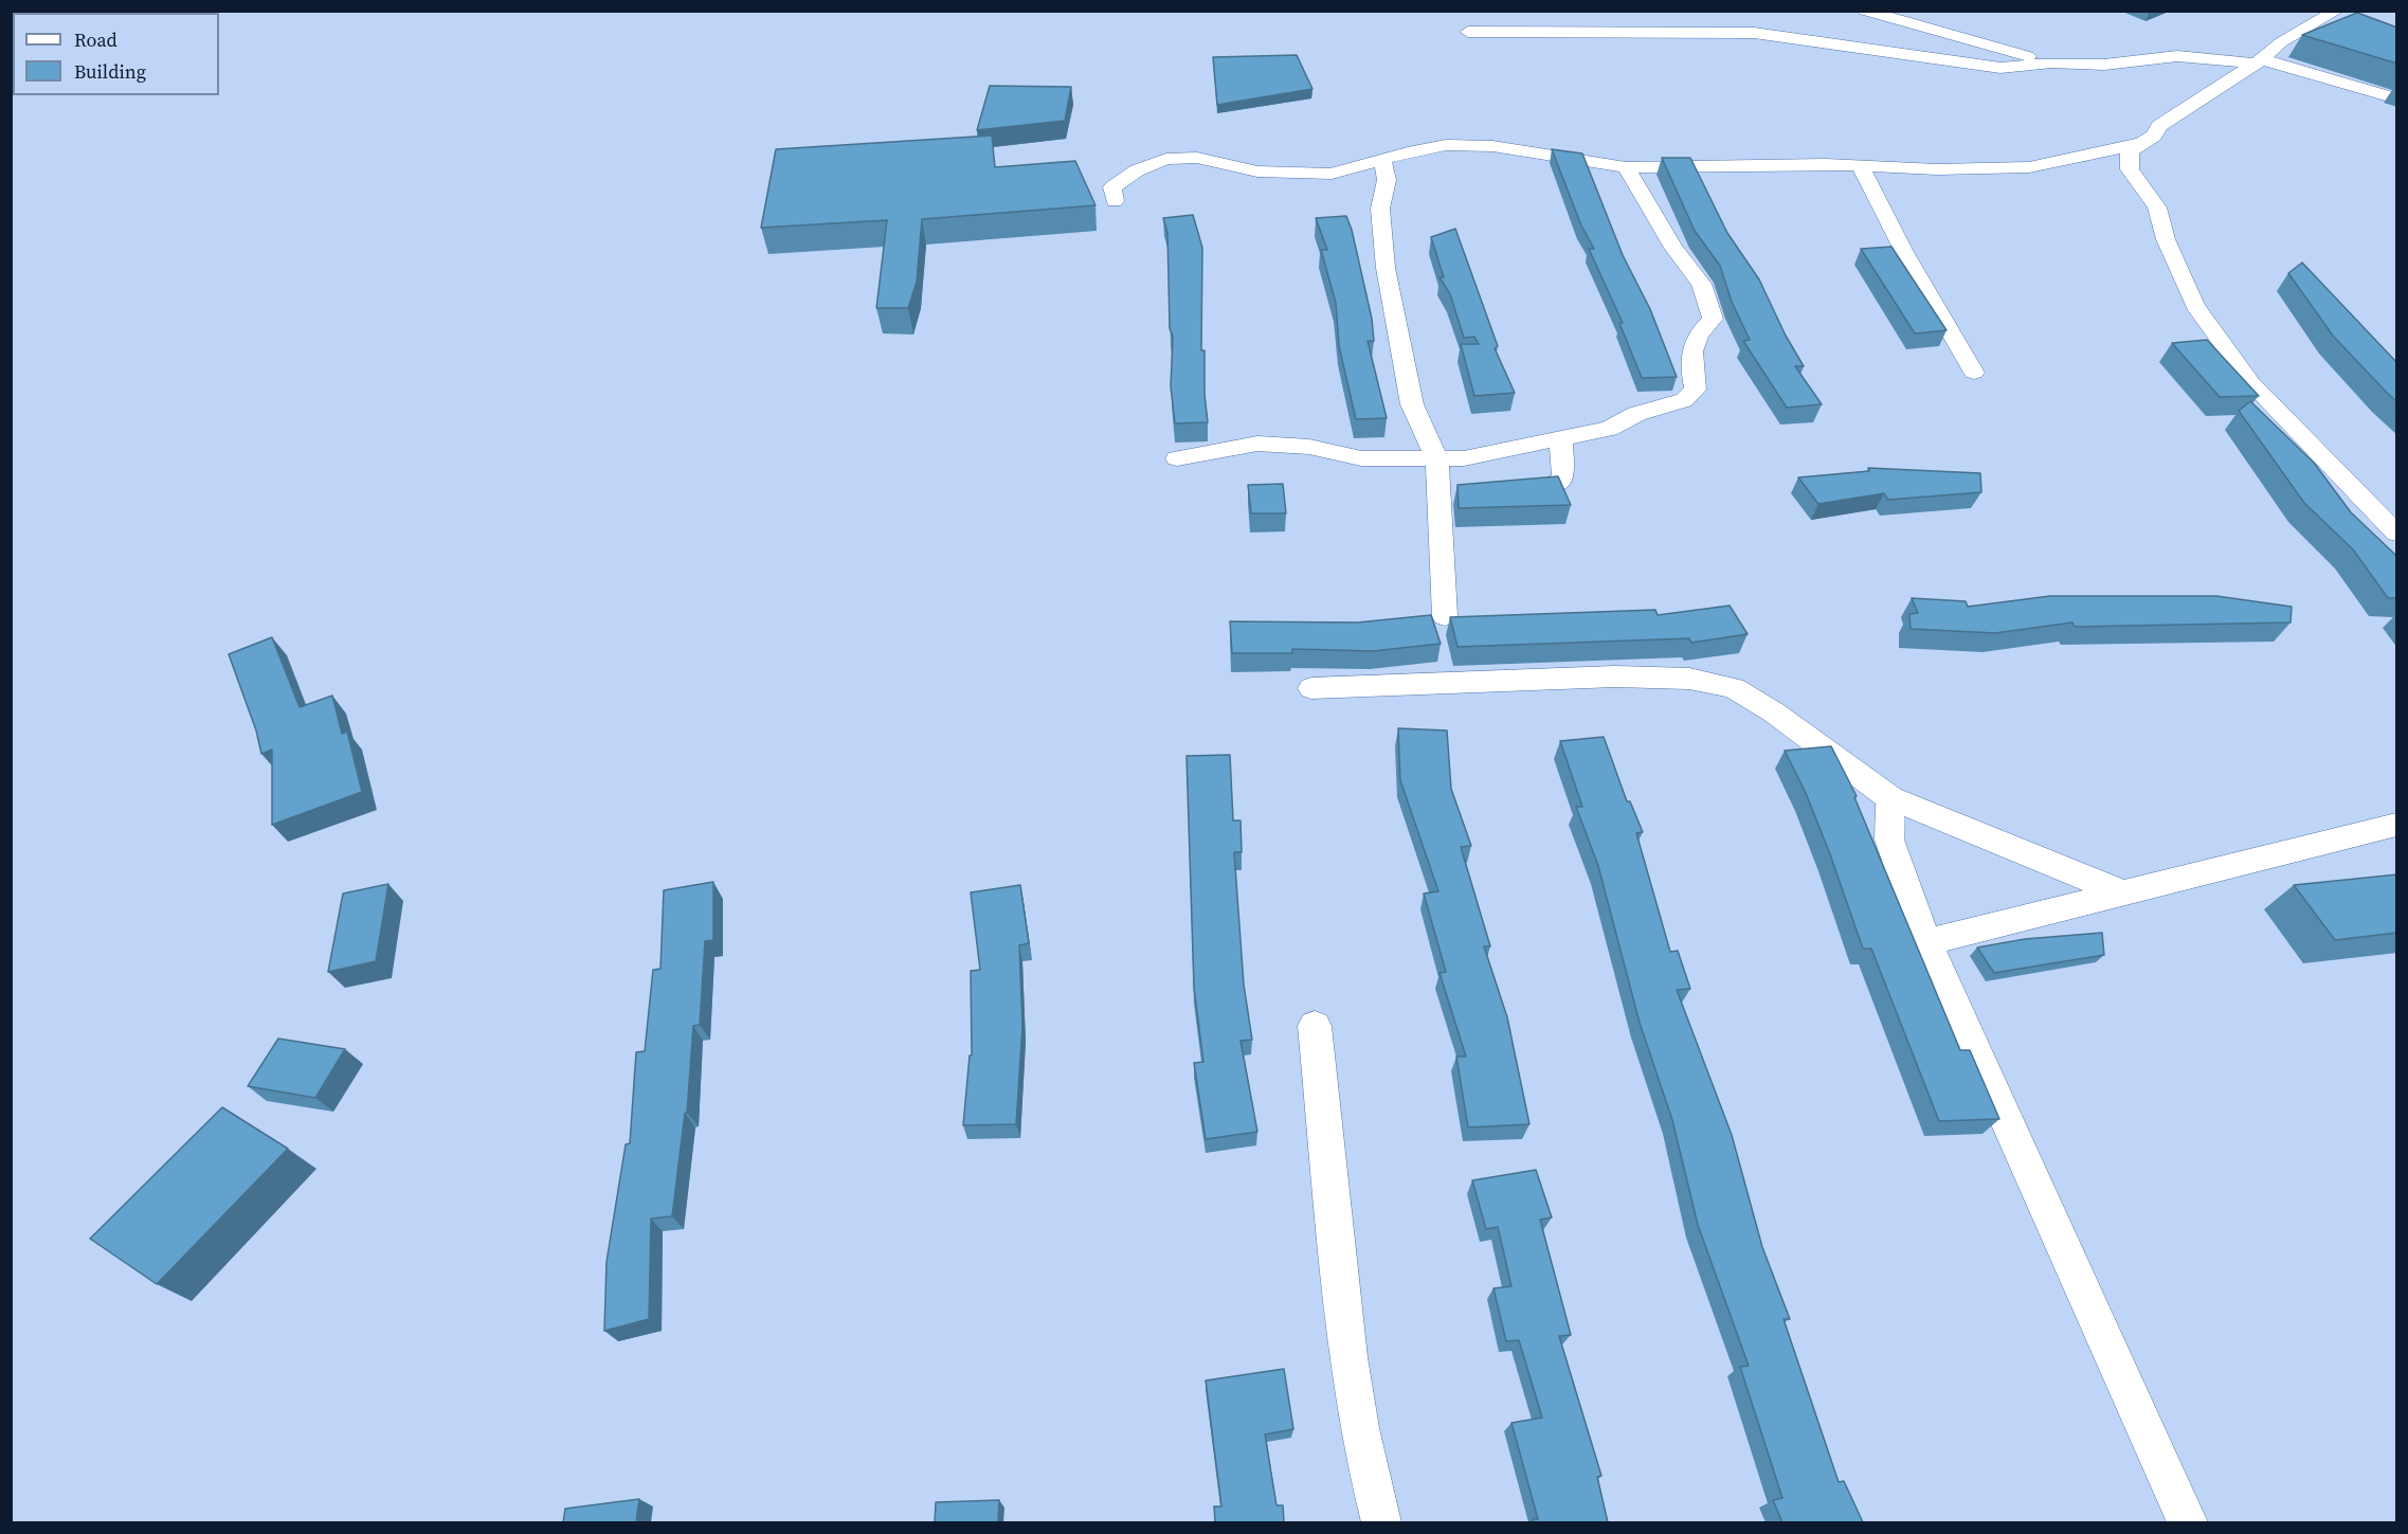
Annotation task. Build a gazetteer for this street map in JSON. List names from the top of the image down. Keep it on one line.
{"legend":["Road","Building"]}
